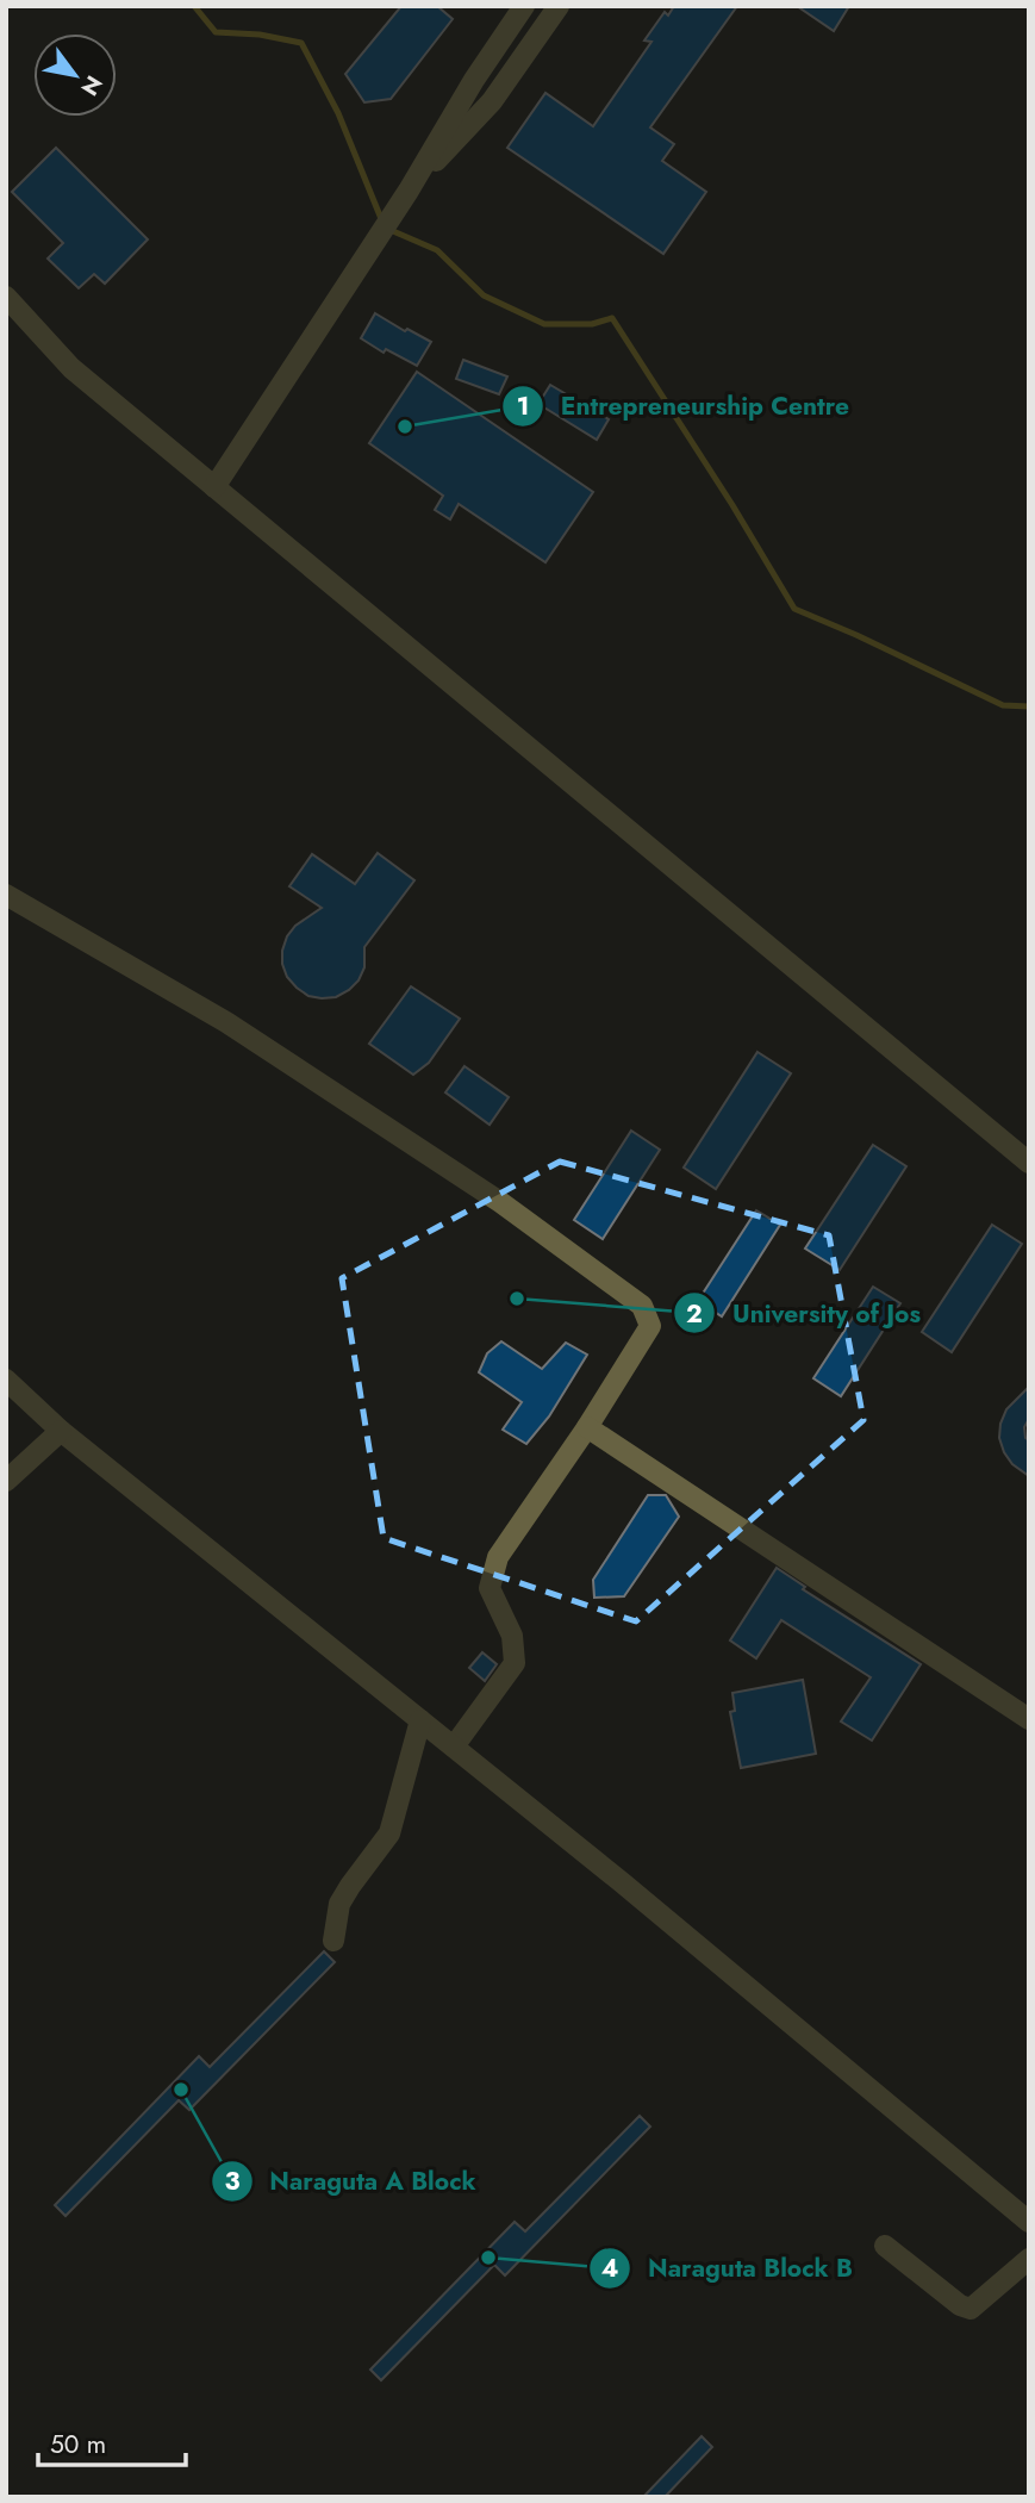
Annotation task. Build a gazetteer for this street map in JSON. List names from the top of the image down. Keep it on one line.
{"places":["Entrepreneurship Centre","University of Jos","Naraguta A Block","Naraguta Block B"],"scale_bar":"50 m","north":"bottom right"}
